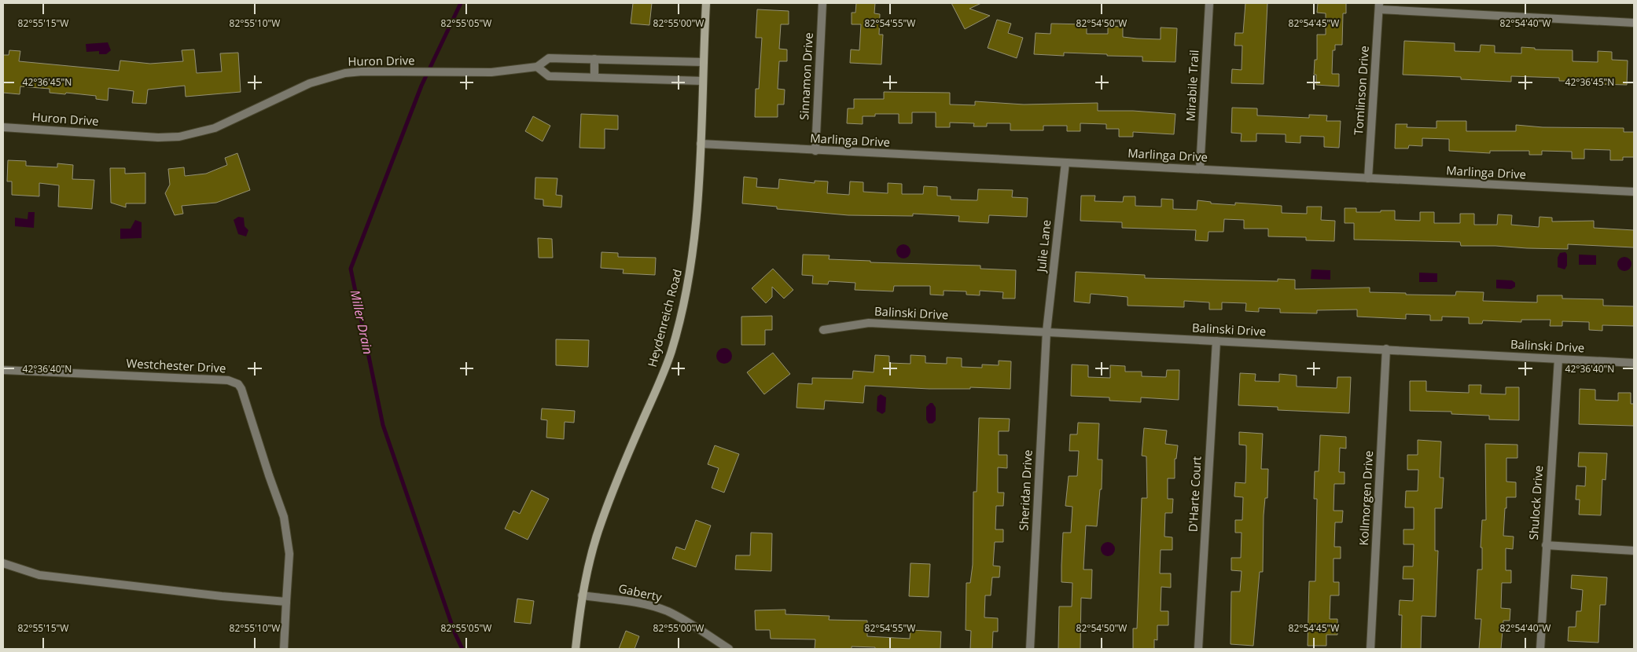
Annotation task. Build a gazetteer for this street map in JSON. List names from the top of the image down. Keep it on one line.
{"streets":{"street":["Huron Drive","Sinnamon Drive","Mirabile Trail","Tomlinson Drive","Marlinga Drive","Julie Lane","Balinski Drive","Heydenreich Road","Westchester Drive","Sheridan Drive","D'Harte Court","Kollmorgen Drive","Shulock Drive","Gaberty"]},"crossings":[["Huron Drive","Heydenreich Road"],["Sinnamon Drive","Marlinga Drive"],["Mirabile Trail","Marlinga Drive"],["Tomlinson Drive","Marlinga Drive"],["Marlinga Drive","Julie Lane"],["Marlinga Drive","Heydenreich Road"],["Julie Lane","Balinski Drive"],["Julie Lane","Sheridan Drive"],["Balinski Drive","Sheridan Drive"],["Balinski Drive","D'Harte Court"],["Balinski Drive","Kollmorgen Drive"],["Balinski Drive","Shulock Drive"],["Heydenreich Road","Gaberty"]],"water":["Miller Drain"],"coordinates":["82°55'15\"W","82°55'10\"W","82°55'05\"W","82°55'00\"W","82°54'55\"W","82°54'50\"W","82°54'45\"W","82°54'40\"W","42°36'45\"N","42°36'40\"N"]}
